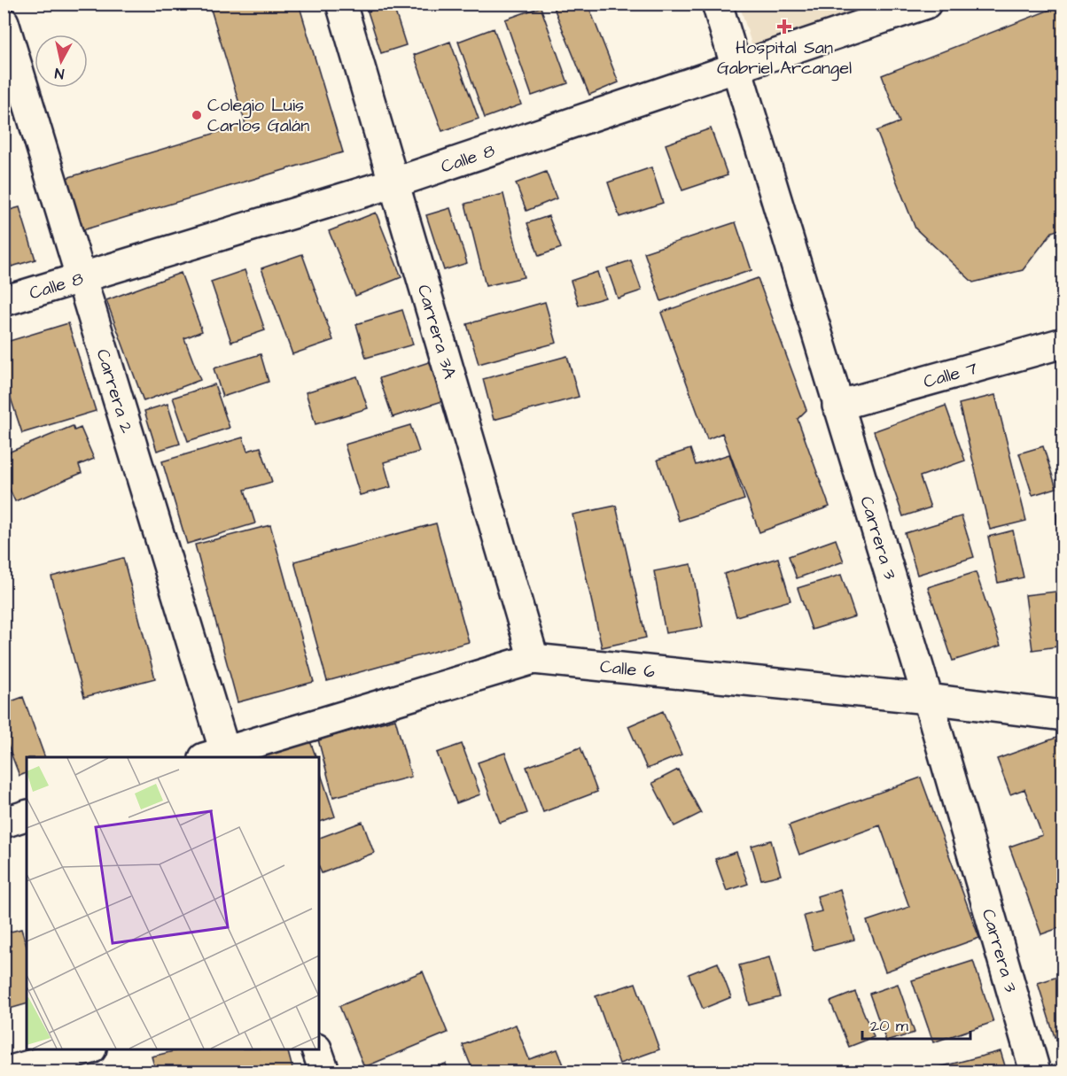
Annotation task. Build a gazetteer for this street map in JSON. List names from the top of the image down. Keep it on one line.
{"streets":{"street":["Calle 8","Carrera 3A","Calle 7","Carrera 2","Carrera 3","Calle 6"]},"crossings":[["Calle 8","Carrera 3A"],["Calle 8","Carrera 2"],["Calle 8","Carrera 3"],["Carrera 3A","Calle 6"],["Calle 7","Carrera 3"],["Carrera 2","Calle 6"],["Carrera 3","Calle 6"]],"places":{"health":["Hospital San Gabriel Arcangel"],"other":["Colegio Luis Carlos Galán"]},"scale_bar":"20 m","north":"bottom"}
